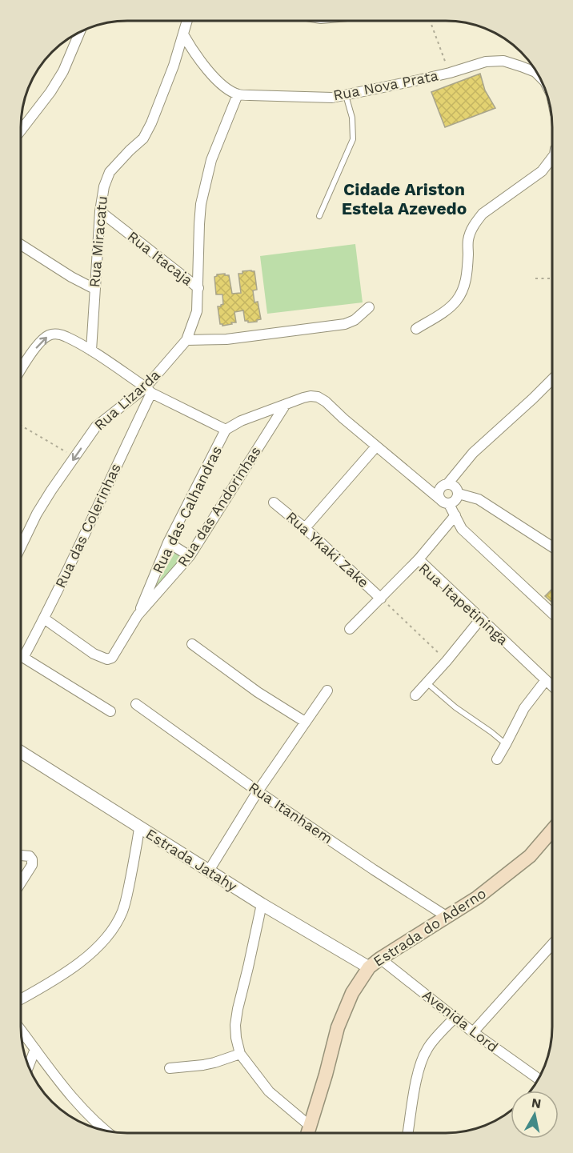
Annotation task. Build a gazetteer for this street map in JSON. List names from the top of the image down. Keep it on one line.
{"streets":{"main road":["Estrada do Aderno"],"street":["Rua Nova Prata","Rua Miracatu","Rua Itacaja","Rua Lizarda","Rua das Andorinhas","Rua das Calhandras","Rua das Colerinhas","Rua Ykaki Zake","Rua Itapetininga","Rua Itanhaem","Estrada Jatahy","Avenida Lord"]},"crossings":[["Rua Nova Prata","Rua Miracatu"],["Rua Nova Prata","Rua Lizarda"],["Rua Miracatu","Rua Itacaja"],["Rua Itacaja","Rua Lizarda"],["Rua Lizarda","Rua das Colerinhas"],["Rua das Andorinhas","Rua das Calhandras"],["Rua das Andorinhas","Rua das Colerinhas"],["Rua Ykaki Zake","Rua Itapetininga"],["Rua Itanhaem","Estrada do Aderno"],["Estrada Jatahy","Estrada do Aderno"],["Estrada do Aderno","Avenida Lord"]],"districts":["Cidade Ariston Estela Azevedo"],"north":"top"}
